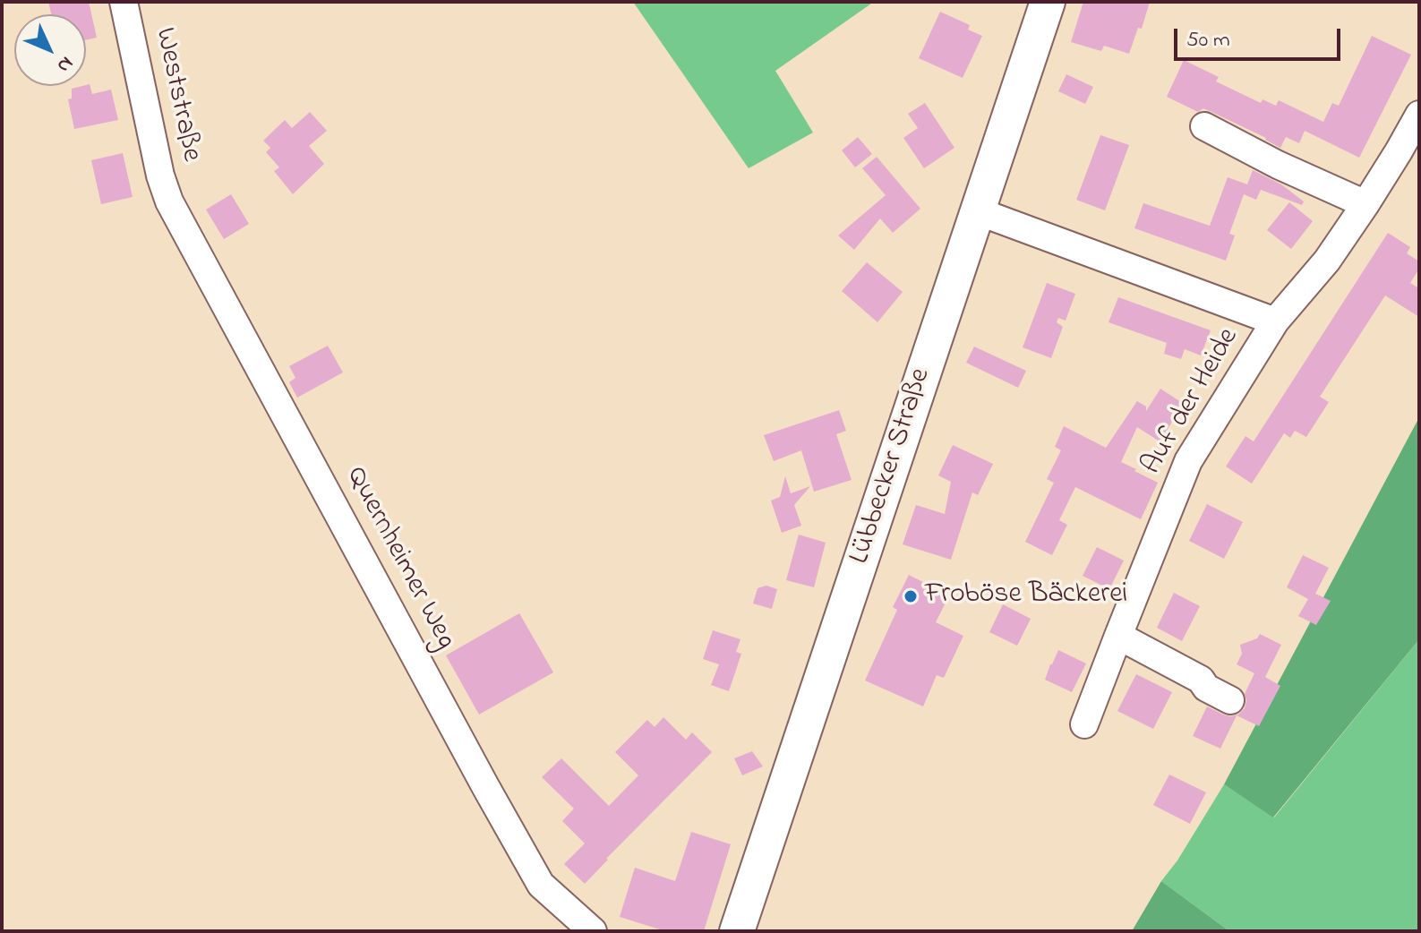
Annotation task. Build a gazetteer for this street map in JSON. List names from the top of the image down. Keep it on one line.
{"streets":{"main road":["Lübbecker Straße"],"street":["Weststraße","Auf der Heide","Quernheimer Weg"]},"crossings":[["Weststraße","Quernheimer Weg"],["Auf der Heide","Lübbecker Straße"]],"places":["Froböse Bäckerei"],"scale_bar":"50 m","north":"bottom right"}
